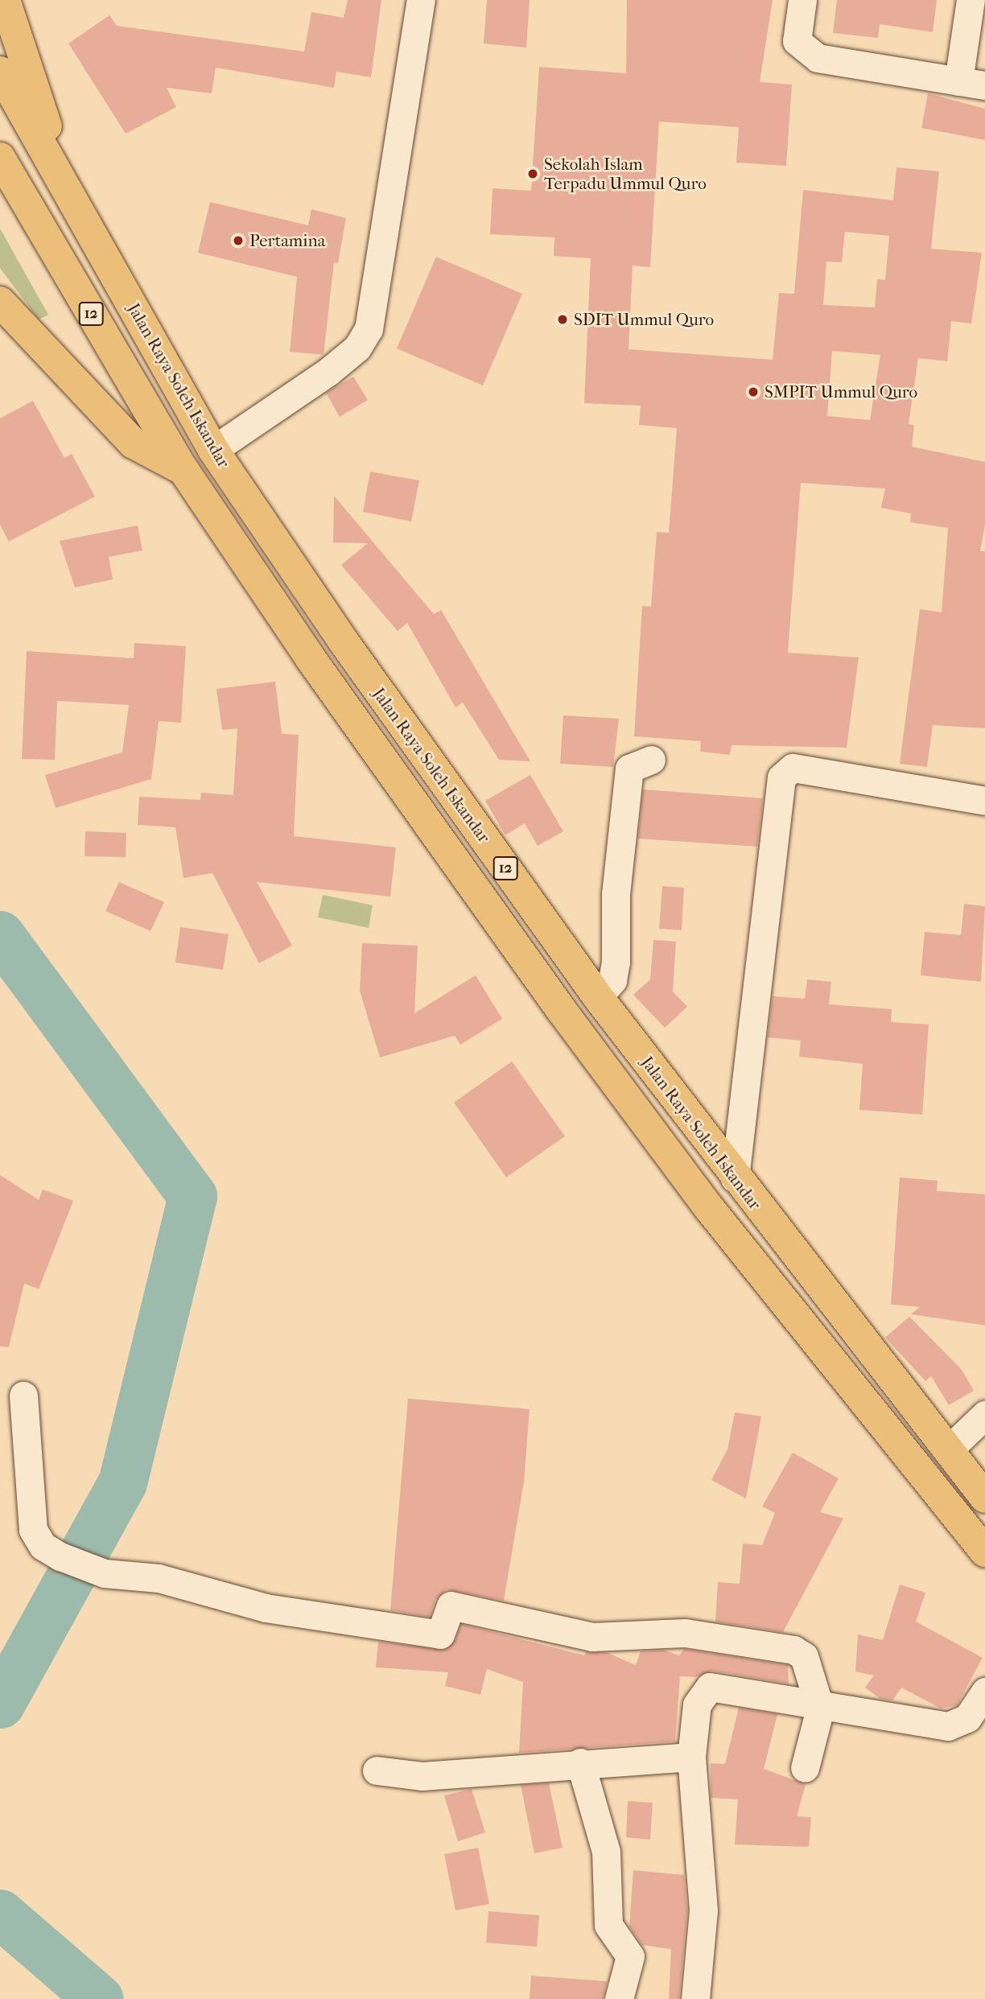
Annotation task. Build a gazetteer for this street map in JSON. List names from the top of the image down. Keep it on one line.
{"streets":{"highway":["12","Jalan Raya Soleh Iskandar"]},"places":["Sekolah Islam Terpadu Ummul Quro","Pertamina","SDIT Ummul Quro","SMPIT Ummul Quro"]}
